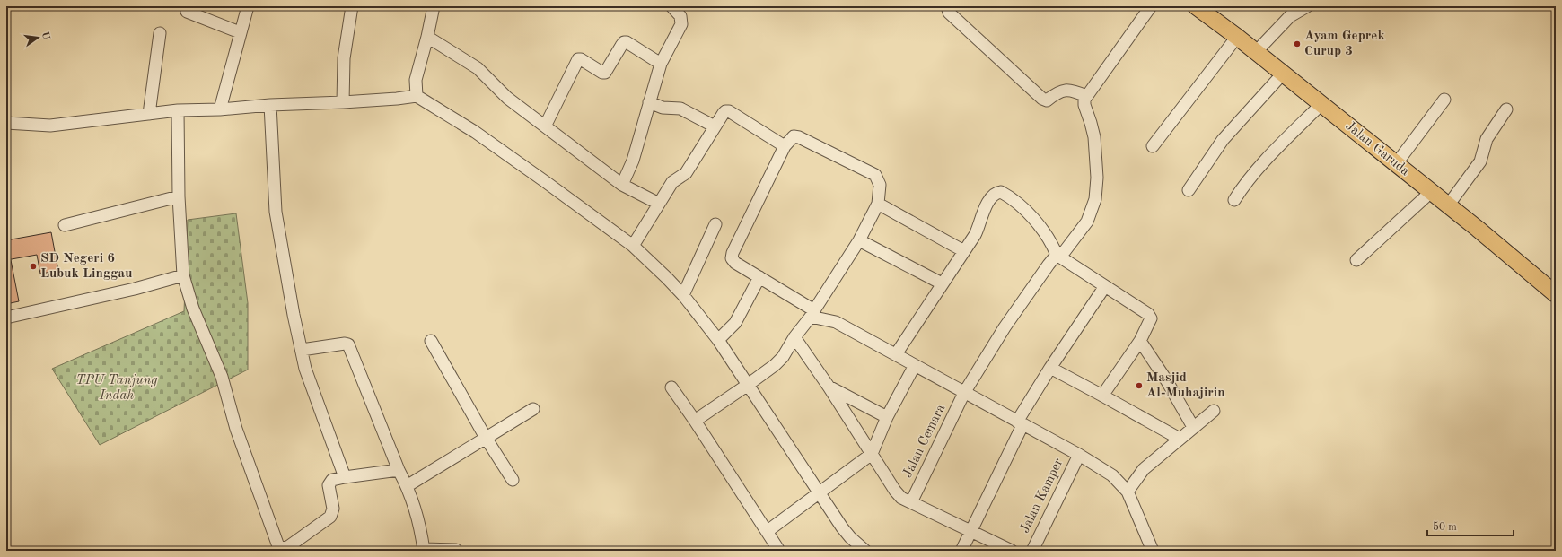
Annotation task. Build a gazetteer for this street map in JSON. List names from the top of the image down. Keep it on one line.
{"streets":{"highway":["Jalan Garuda"],"street":["Jalan Cemara","Jalan Kamper"]},"parks":["TPU Tanjung Indah"],"places":["Ayam Geprek Curup 3","SD Negeri 6 Lubuk Linggau","Masjid Al-Muhajirin"],"scale_bar":"50 m","north":"right"}
